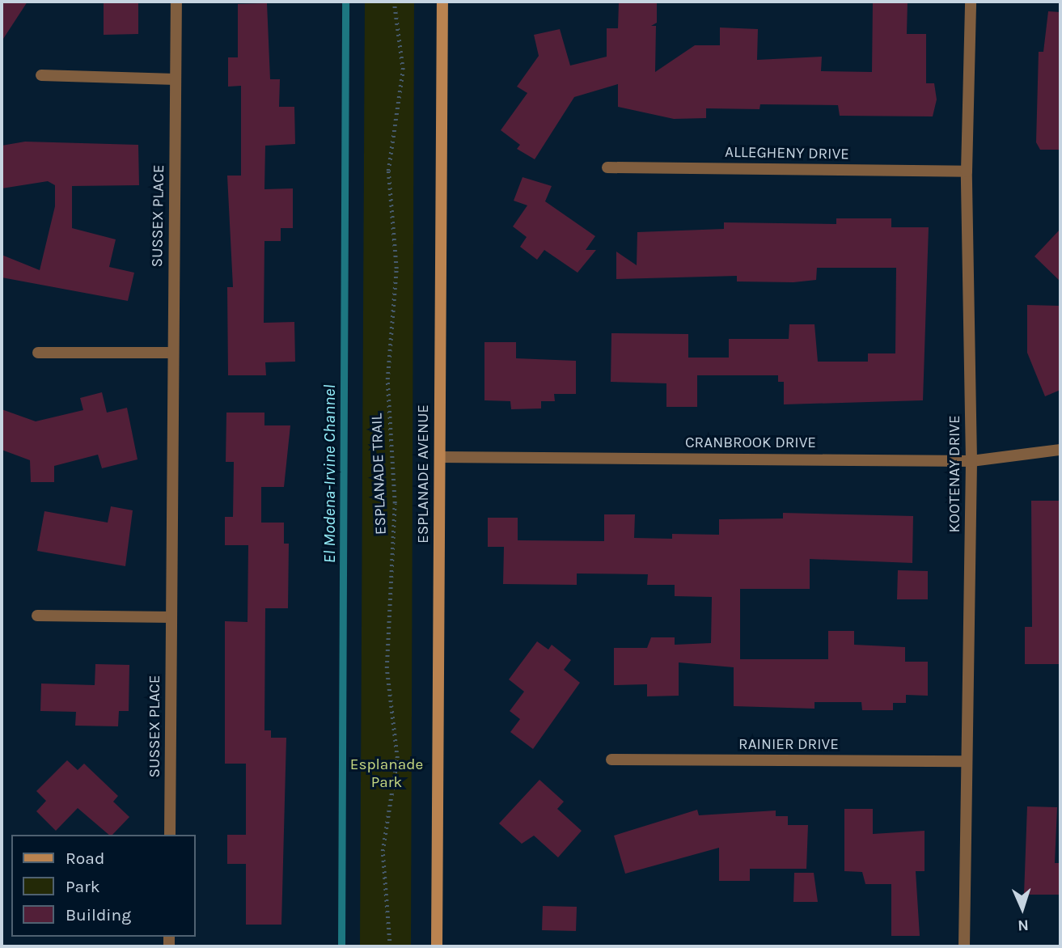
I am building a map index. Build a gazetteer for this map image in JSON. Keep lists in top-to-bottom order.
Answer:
{
  "streets": {
    "street": [
      "ALLEGHENY DRIVE",
      "SUSSEX PLACE",
      "CRANBROOK DRIVE",
      "ESPLANADE AVENUE",
      "KOOTENAY DRIVE",
      "RAINIER DRIVE"
    ],
    "path": ["ESPLANADE TRAIL"]
  },
  "crossings": [
    ["ALLEGHENY DRIVE", "KOOTENAY DRIVE"],
    ["CRANBROOK DRIVE", "ESPLANADE AVENUE"],
    ["CRANBROOK DRIVE", "KOOTENAY DRIVE"],
    ["KOOTENAY DRIVE", "RAINIER DRIVE"]
  ],
  "water": ["El Modena-Irvine Channel"],
  "parks": ["Esplanade Park"],
  "legend": ["Road", "Park", "Building"],
  "north": "bottom"
}
